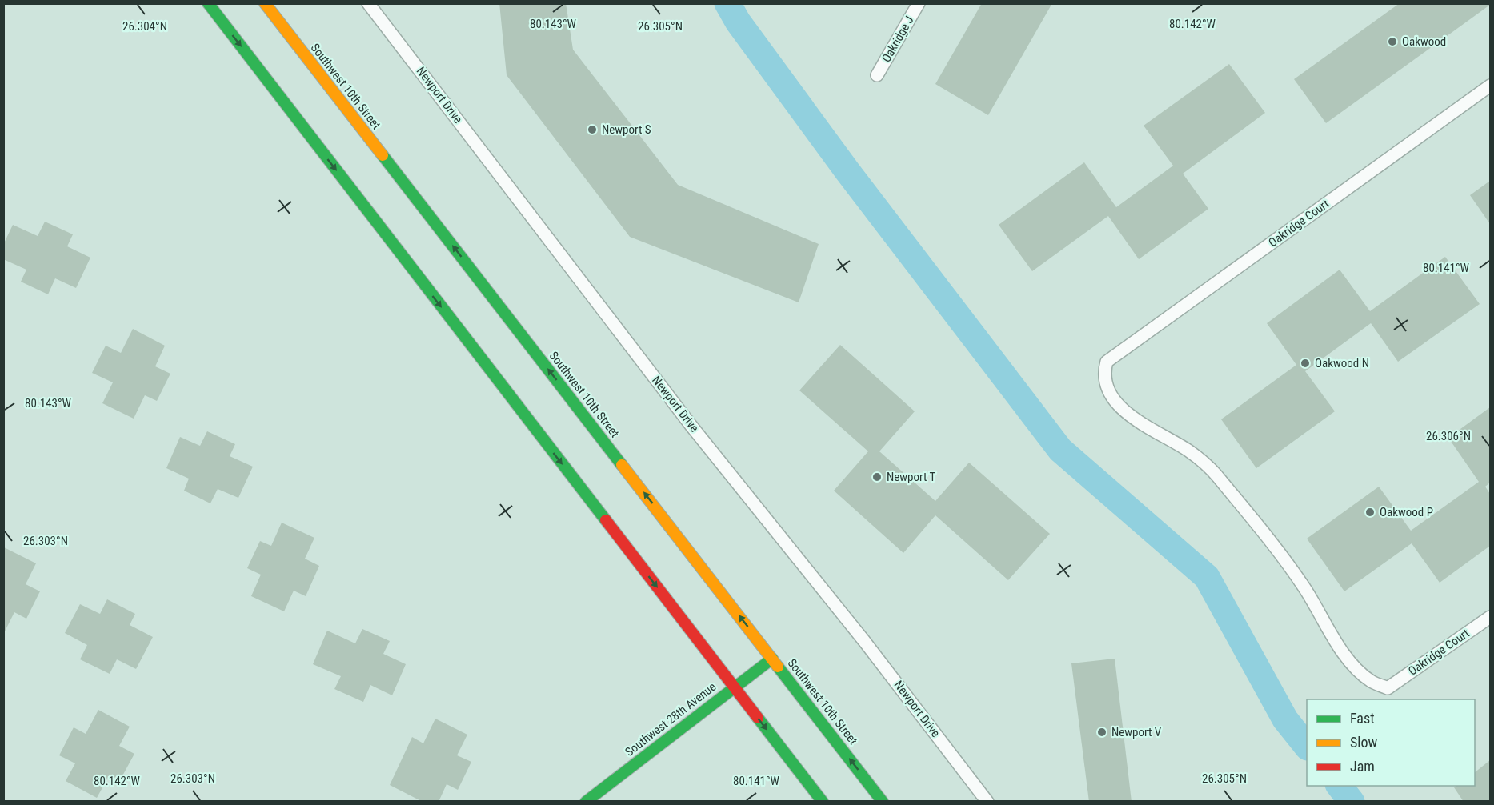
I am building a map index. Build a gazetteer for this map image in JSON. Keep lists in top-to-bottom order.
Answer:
{
  "streets": {
    "main road": ["Southwest 10th Street", "Southwest 28th Avenue"],
    "lane": ["Oakridge J", "Newport Drive", "Oakridge Court"]
  },
  "crossings": [
    ["Southwest 10th Street", "Southwest 28th Avenue"]
  ],
  "places": [
    "Oakwood",
    "Newport S",
    "Oakwood N",
    "Newport T",
    "Oakwood P",
    "Newport V"
  ],
  "legend": ["Fast", "Slow", "Jam"],
  "coordinates": [
    "80.143°W",
    "80.142°W",
    "26.304°N",
    "26.305°N",
    "80.141°W",
    "26.306°N",
    "26.303°N"
  ]
}
